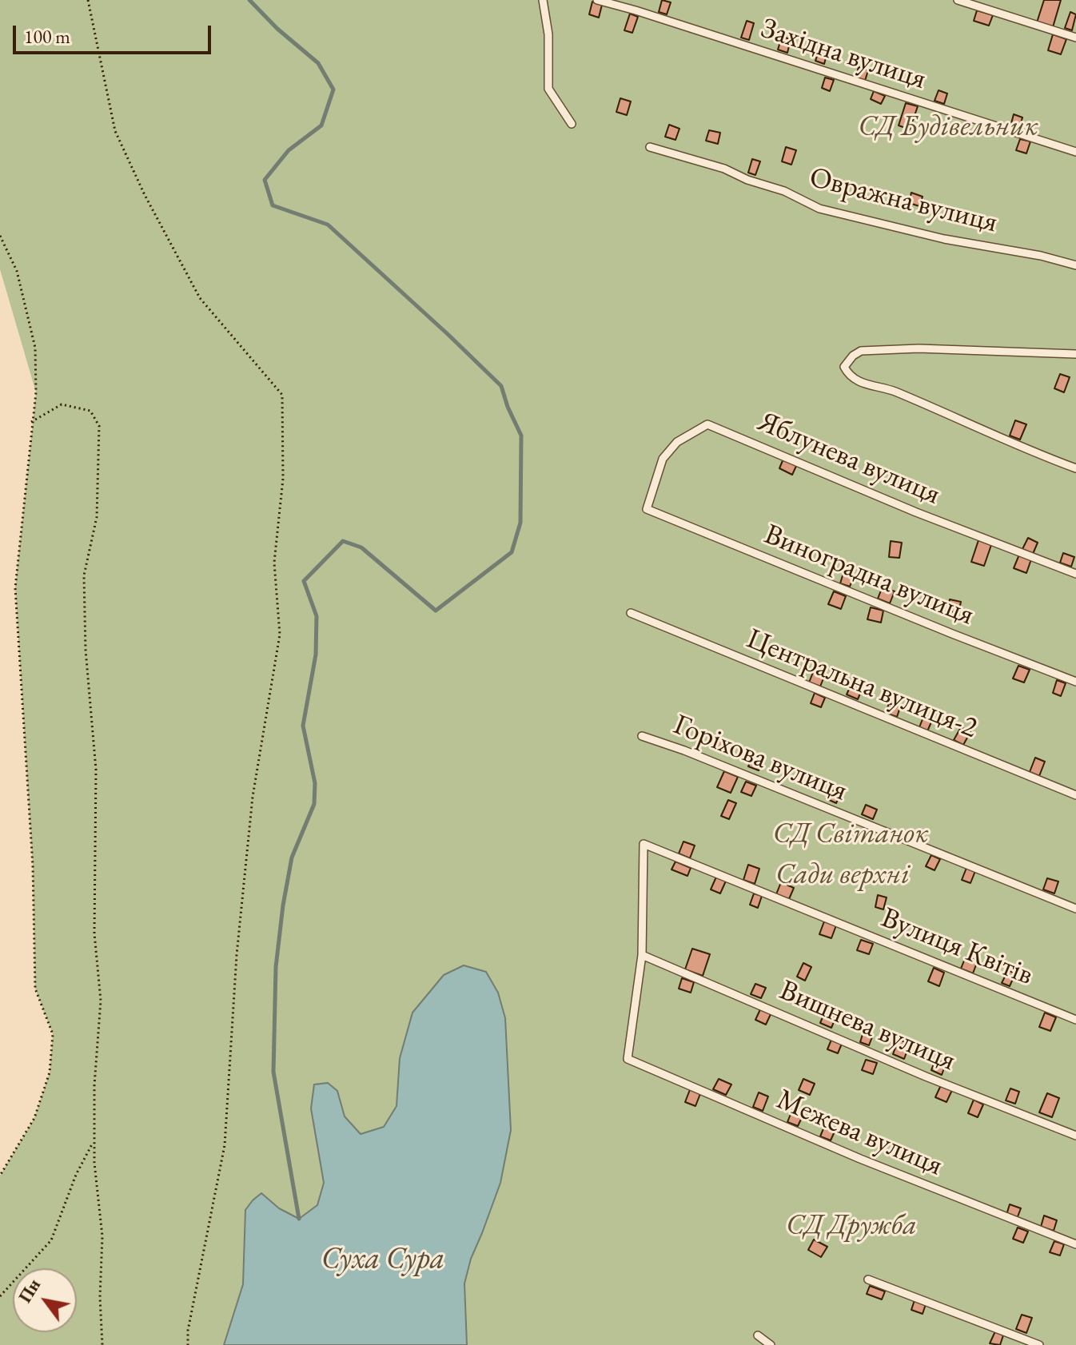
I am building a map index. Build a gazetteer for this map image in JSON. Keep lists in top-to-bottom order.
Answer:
{
  "streets": {
    "lane": [
      "Західна вулиця",
      "Овражна вулиця",
      "Яблунева вулиця",
      "Виноградна вулиця",
      "Центральна вулиця-2",
      "Горіхова вулиця",
      "Вулиця Квітів",
      "Вишнева вулиця",
      "Межева вулиця"
    ]
  },
  "crossings": [
    ["Яблунева вулиця", "Виноградна вулиця"],
    ["Вулиця Квітів", "Вишнева вулиця"],
    ["Вулиця Квітів", "Межева вулиця"],
    ["Вишнева вулиця", "Межева вулиця"]
  ],
  "water": ["Суха Сура"],
  "parks": [
    "СД Будівельник",
    "СД Світанок",
    "Сади верхні",
    "СД Дружба"
  ],
  "scale_bar": "100 m",
  "north": "top left"
}
